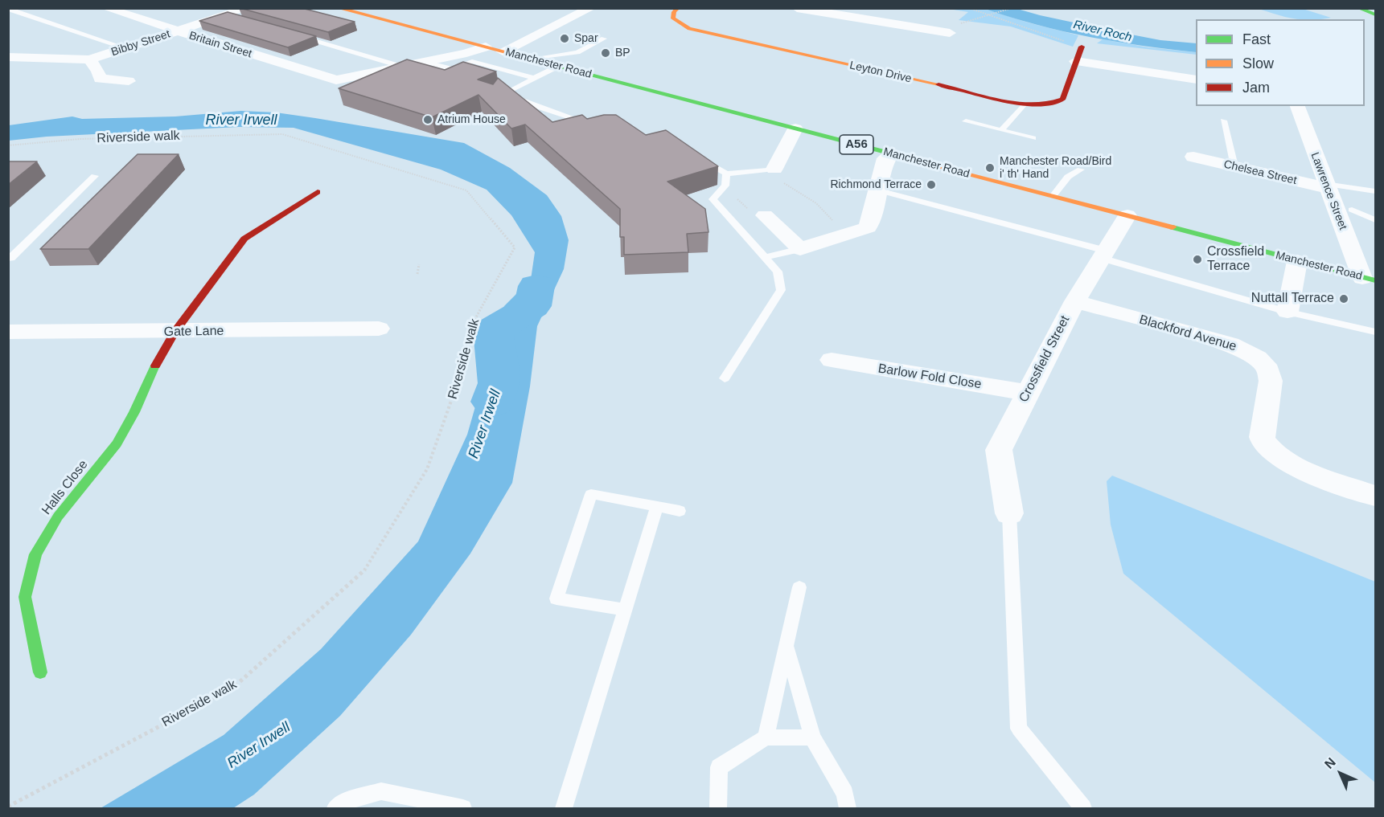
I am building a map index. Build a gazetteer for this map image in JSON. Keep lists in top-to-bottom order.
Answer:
{
  "streets": {
    "main road": [
      "Manchester Road",
      "Leyton Drive",
      "A56",
      "Halls Close"
    ],
    "street": [
      "Bibby Street",
      "Britain Street",
      "Chelsea Street",
      "Lawrence Street",
      "Gate Lane",
      "Blackford Avenue",
      "Crossfield Street",
      "Barlow Fold Close"
    ],
    "path": ["Riverside walk"]
  },
  "crossings": [
    ["Bibby Street", "Britain Street"],
    ["Manchester Road", "Lawrence Street"],
    ["Manchester Road", "Crossfield Street"],
    ["Chelsea Street", "Lawrence Street"],
    ["Gate Lane", "Halls Close"],
    ["Blackford Avenue", "Crossfield Street"],
    ["Crossfield Street", "Barlow Fold Close"]
  ],
  "water": ["River Roch", "River Irwell"],
  "places": [
    "Spar",
    "BP",
    "Atrium House",
    "Manchester Road/Bird i' th' Hand",
    "Richmond Terrace",
    "Crossfield Terrace",
    "Nuttall Terrace"
  ],
  "legend": ["Fast", "Slow", "Jam"],
  "north": "top left"
}
